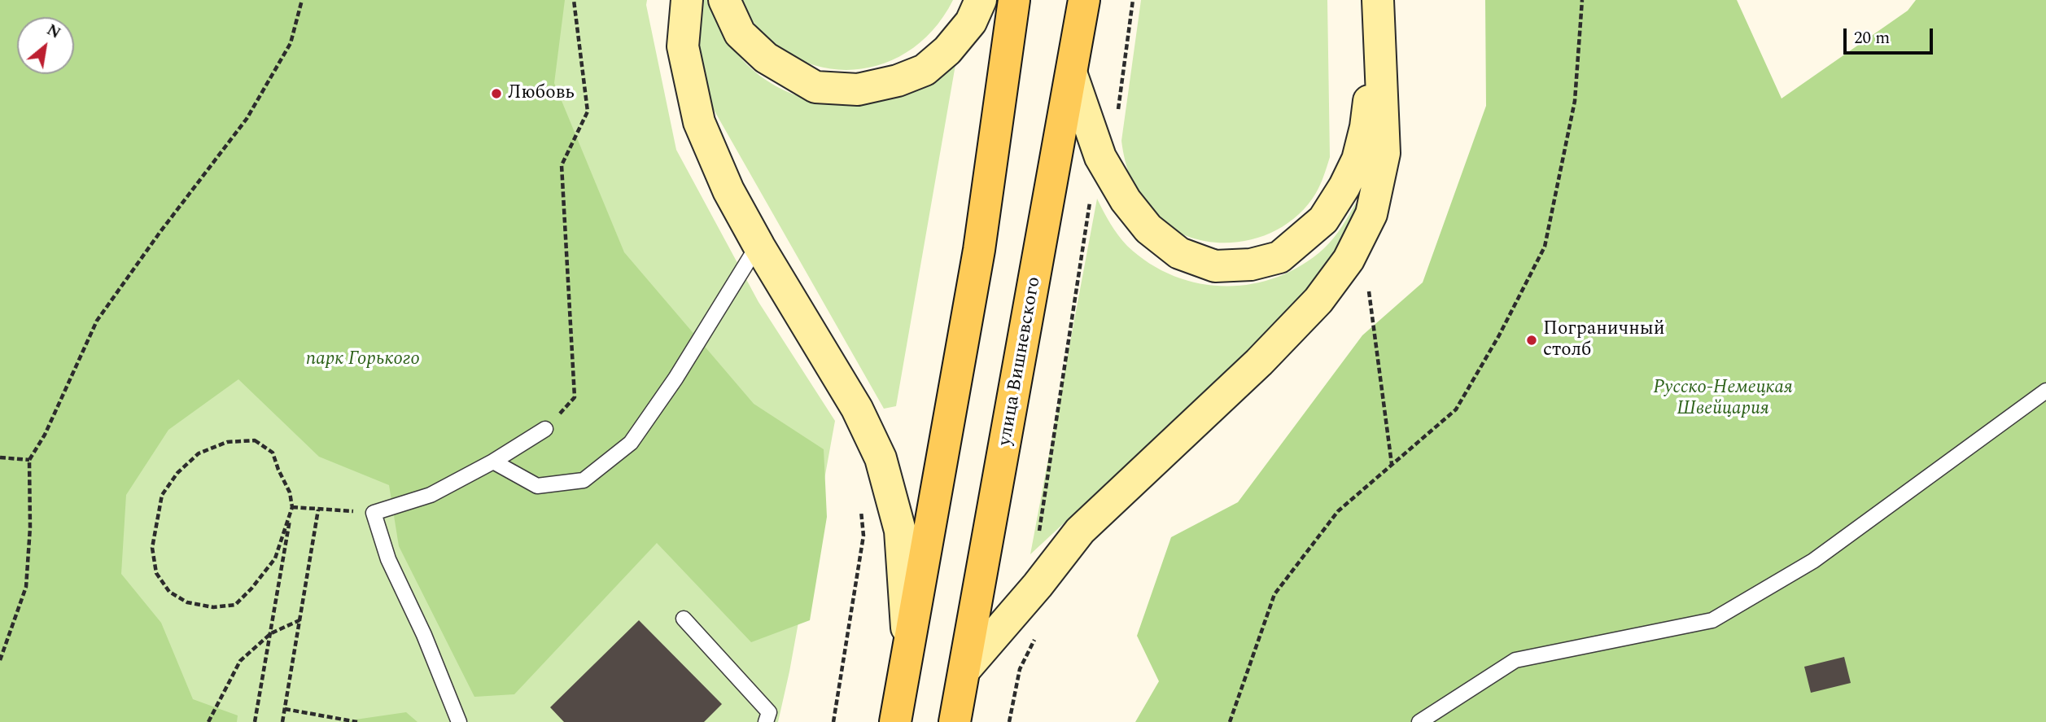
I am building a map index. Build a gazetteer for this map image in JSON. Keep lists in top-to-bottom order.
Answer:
{
  "streets": {
    "main road": ["улица Вишневского"]
  },
  "parks": ["парк Горького", "Русско-Немецкая Швейцария"],
  "places": ["Любовь", "Пограничный столб"],
  "scale_bar": "20 m",
  "north": "top right"
}
